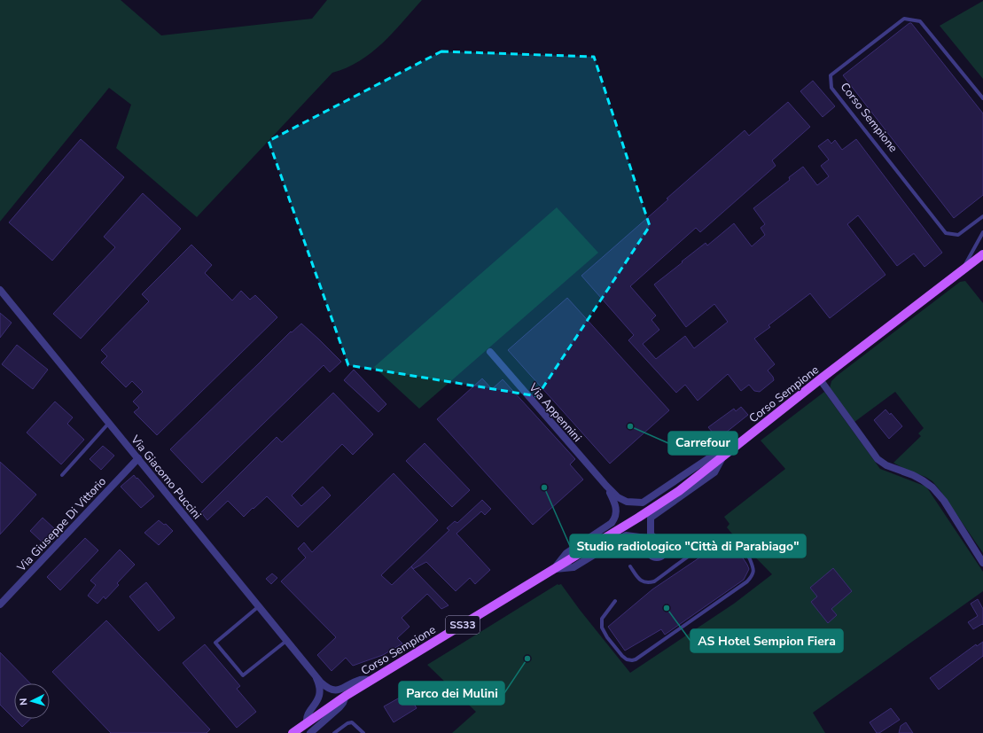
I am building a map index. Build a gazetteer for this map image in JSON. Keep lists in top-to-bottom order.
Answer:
{
  "streets": {
    "main road": ["Corso Sempione", "SS33"],
    "street": ["Via Appennini", "Via Giacomo Puccini", "Via Giuseppe Di Vittorio"]
  },
  "crossings": [
    ["Corso Sempione", "Via Appennini"],
    ["Corso Sempione", "Via Giacomo Puccini"],
    ["Via Giacomo Puccini", "Via Giuseppe Di Vittorio"]
  ],
  "places": [
    "Carrefour",
    "Studio radiologico \"Città di Parabiago\"",
    "AS Hotel Sempion Fiera",
    "Parco dei Mulini"
  ],
  "north": "left"
}
